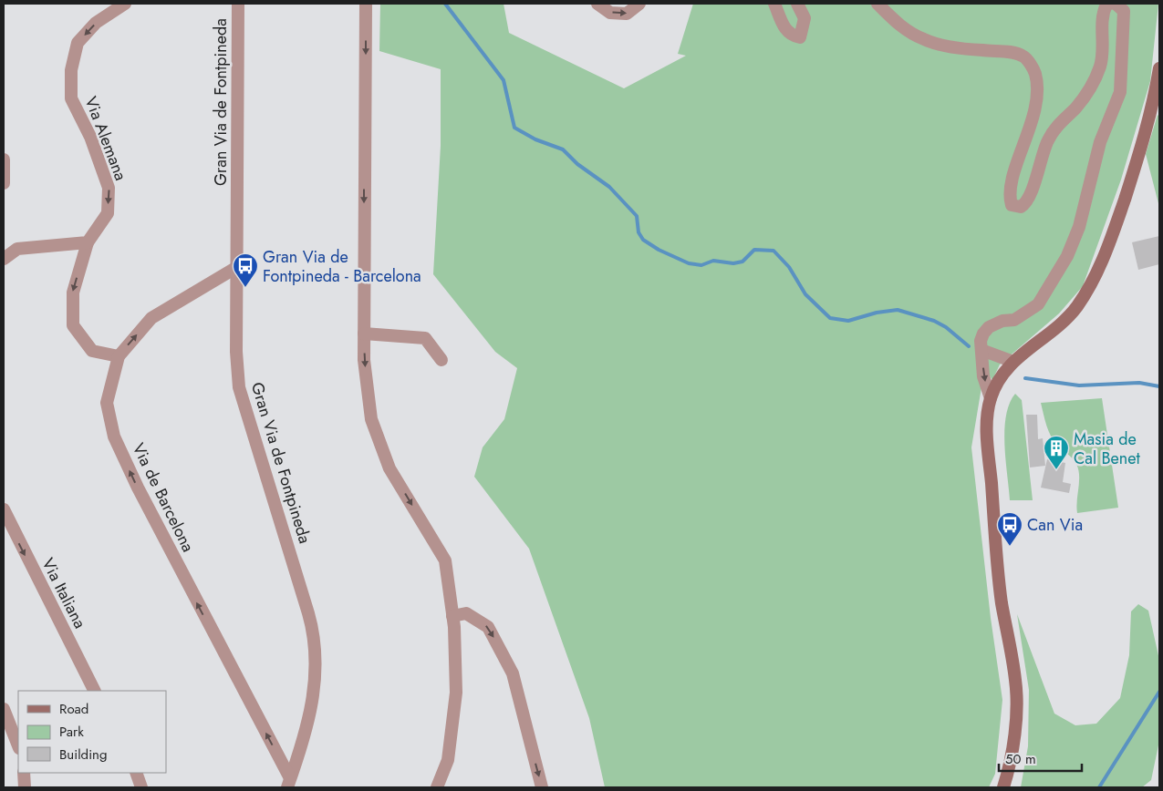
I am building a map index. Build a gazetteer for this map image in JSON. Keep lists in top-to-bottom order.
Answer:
{
  "streets": {
    "street": [
      "Gran Via de Fontpineda",
      "Via Alemana",
      "Via de Barcelona",
      "Via Italiana"
    ]
  },
  "crossings": [
    ["Gran Via de Fontpineda", "Via de Barcelona"],
    ["Via Alemana", "Via de Barcelona"]
  ],
  "one_way": ["Via Alemana", "Via de Barcelona", "Via Italiana"],
  "places": {
    "bus stop": ["Gran Via de Fontpineda - Barcelona", "Can Via"],
    "building": ["Masia de Cal Benet"]
  },
  "legend": ["Road", "Park", "Building"],
  "scale_bar": "50 m"
}
